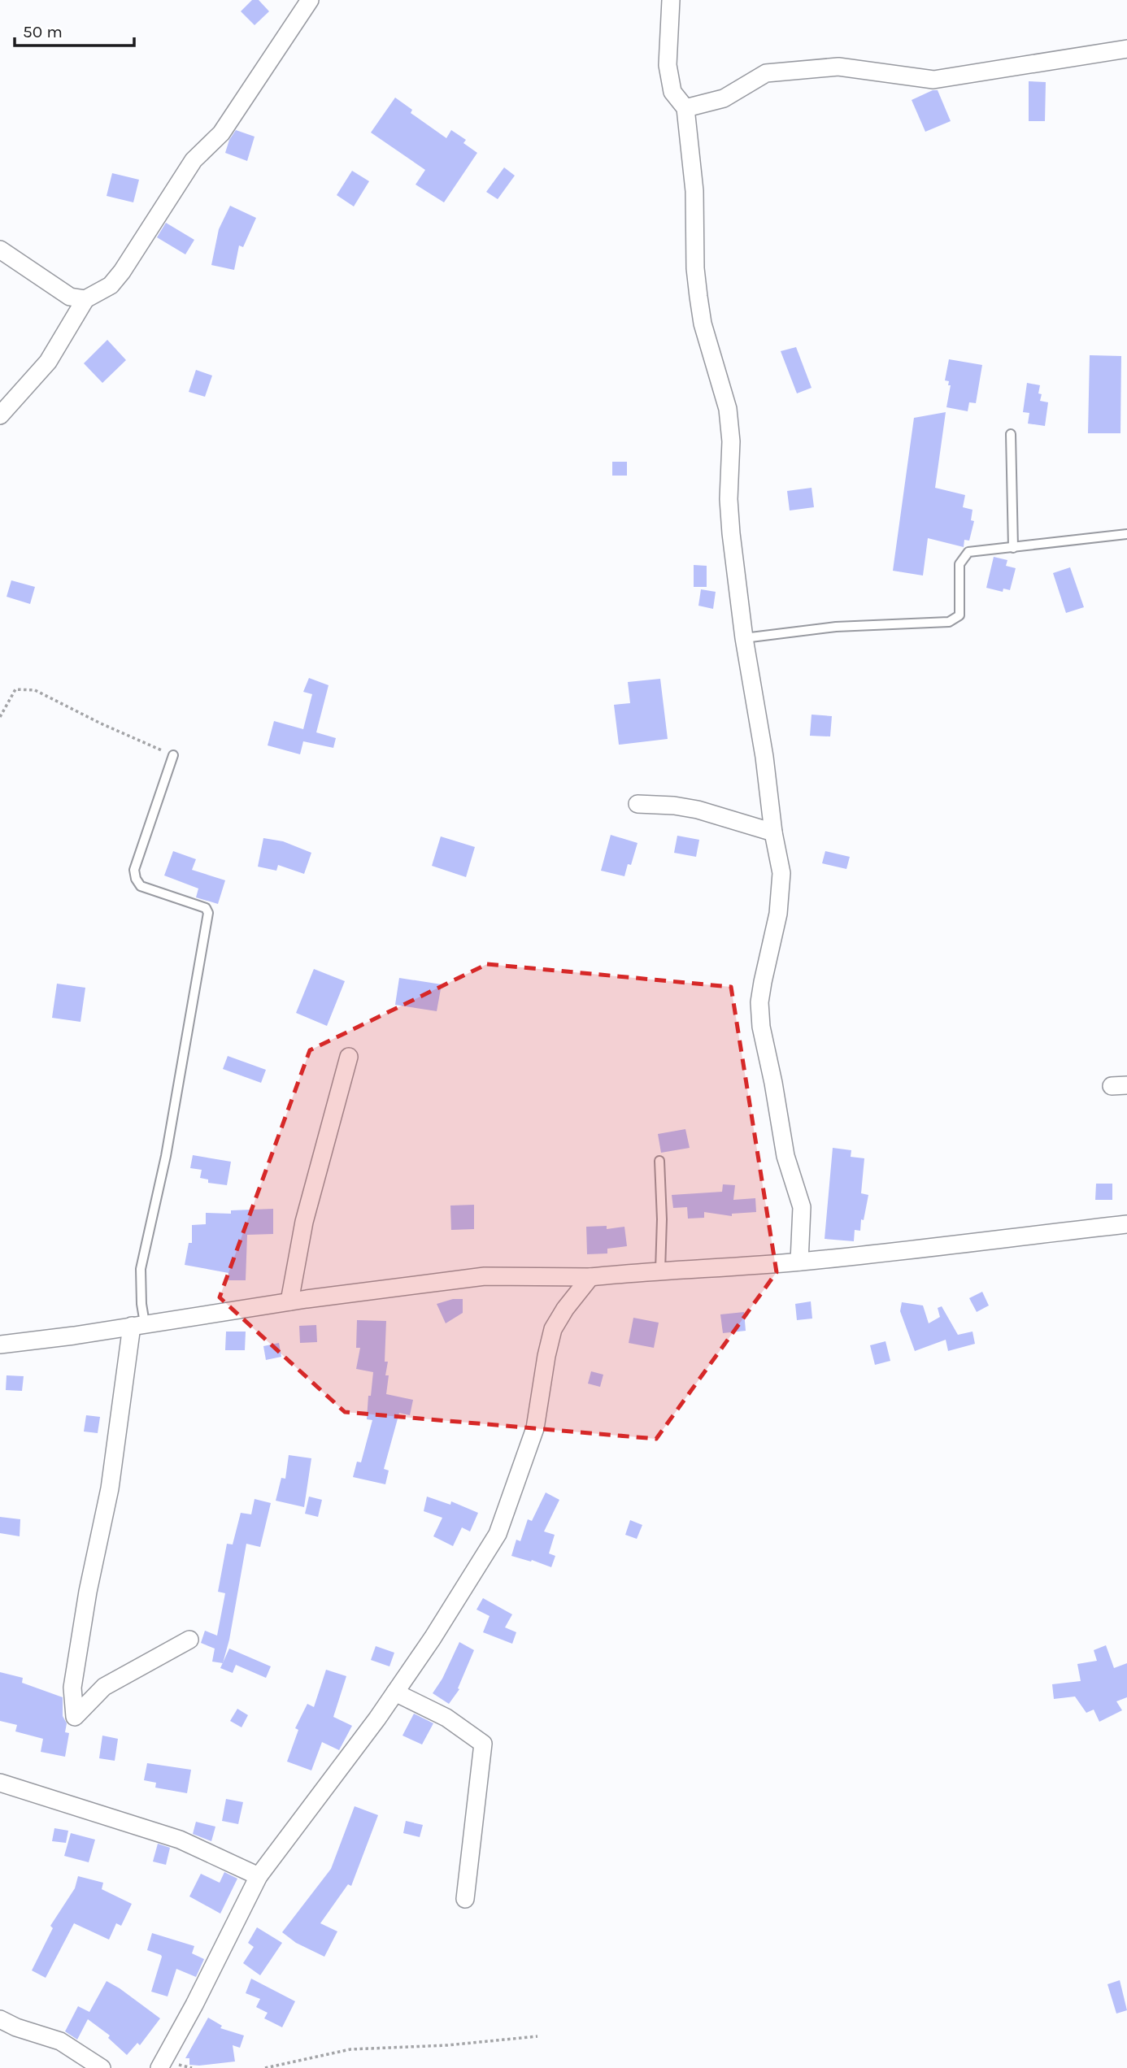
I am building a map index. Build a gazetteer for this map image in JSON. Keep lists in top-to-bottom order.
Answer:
{
  "scale_bar": "50 m"
}
